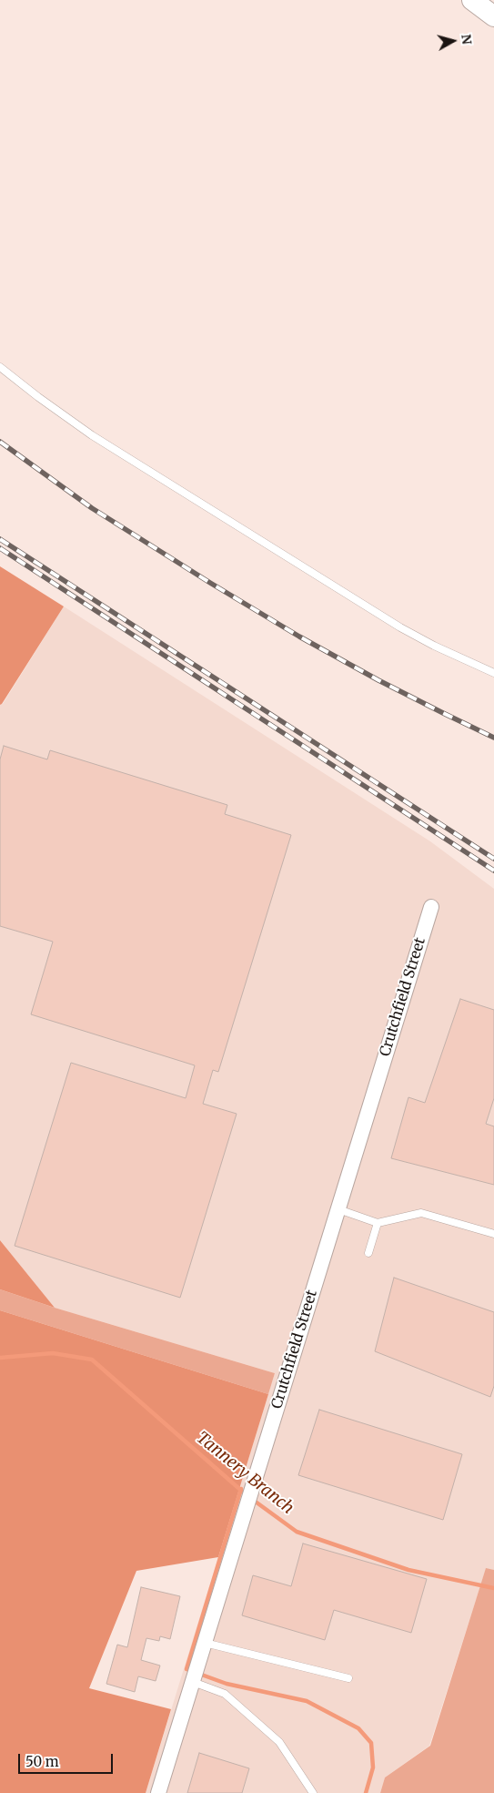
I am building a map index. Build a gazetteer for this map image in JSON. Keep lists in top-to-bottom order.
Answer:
{
  "streets": {
    "street": ["Crutchfield Street"]
  },
  "water": ["Tannery Branch"],
  "scale_bar": "50 m",
  "north": "right"
}
